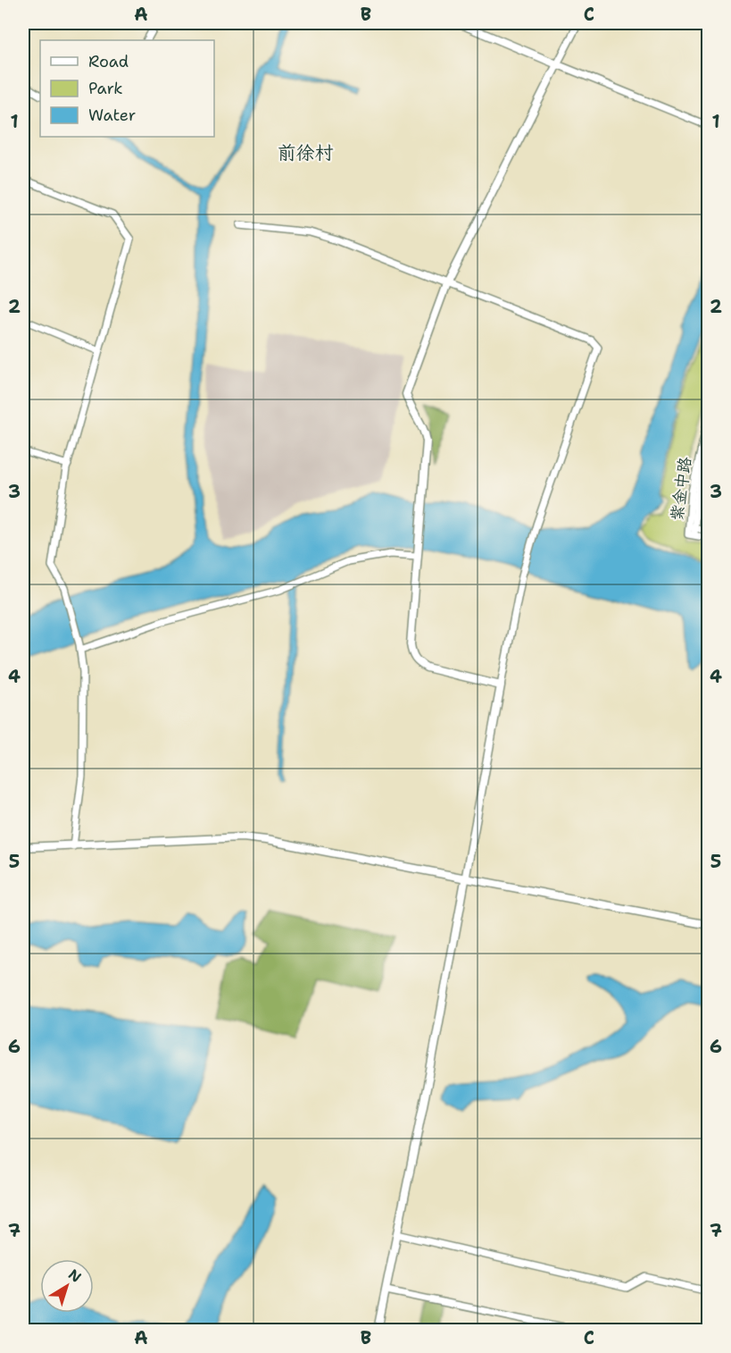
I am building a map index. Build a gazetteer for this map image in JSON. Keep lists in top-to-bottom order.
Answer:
{
  "streets": {
    "street": ["紫金中路"]
  },
  "districts": ["前徐村"],
  "legend": ["Road", "Park", "Water"],
  "north": "top right",
  "grid": {
    "columns": ["A", "B", "C"],
    "rows": [
      "1",
      "2",
      "3",
      "4",
      "5",
      "6",
      "7"
    ]
  }
}
